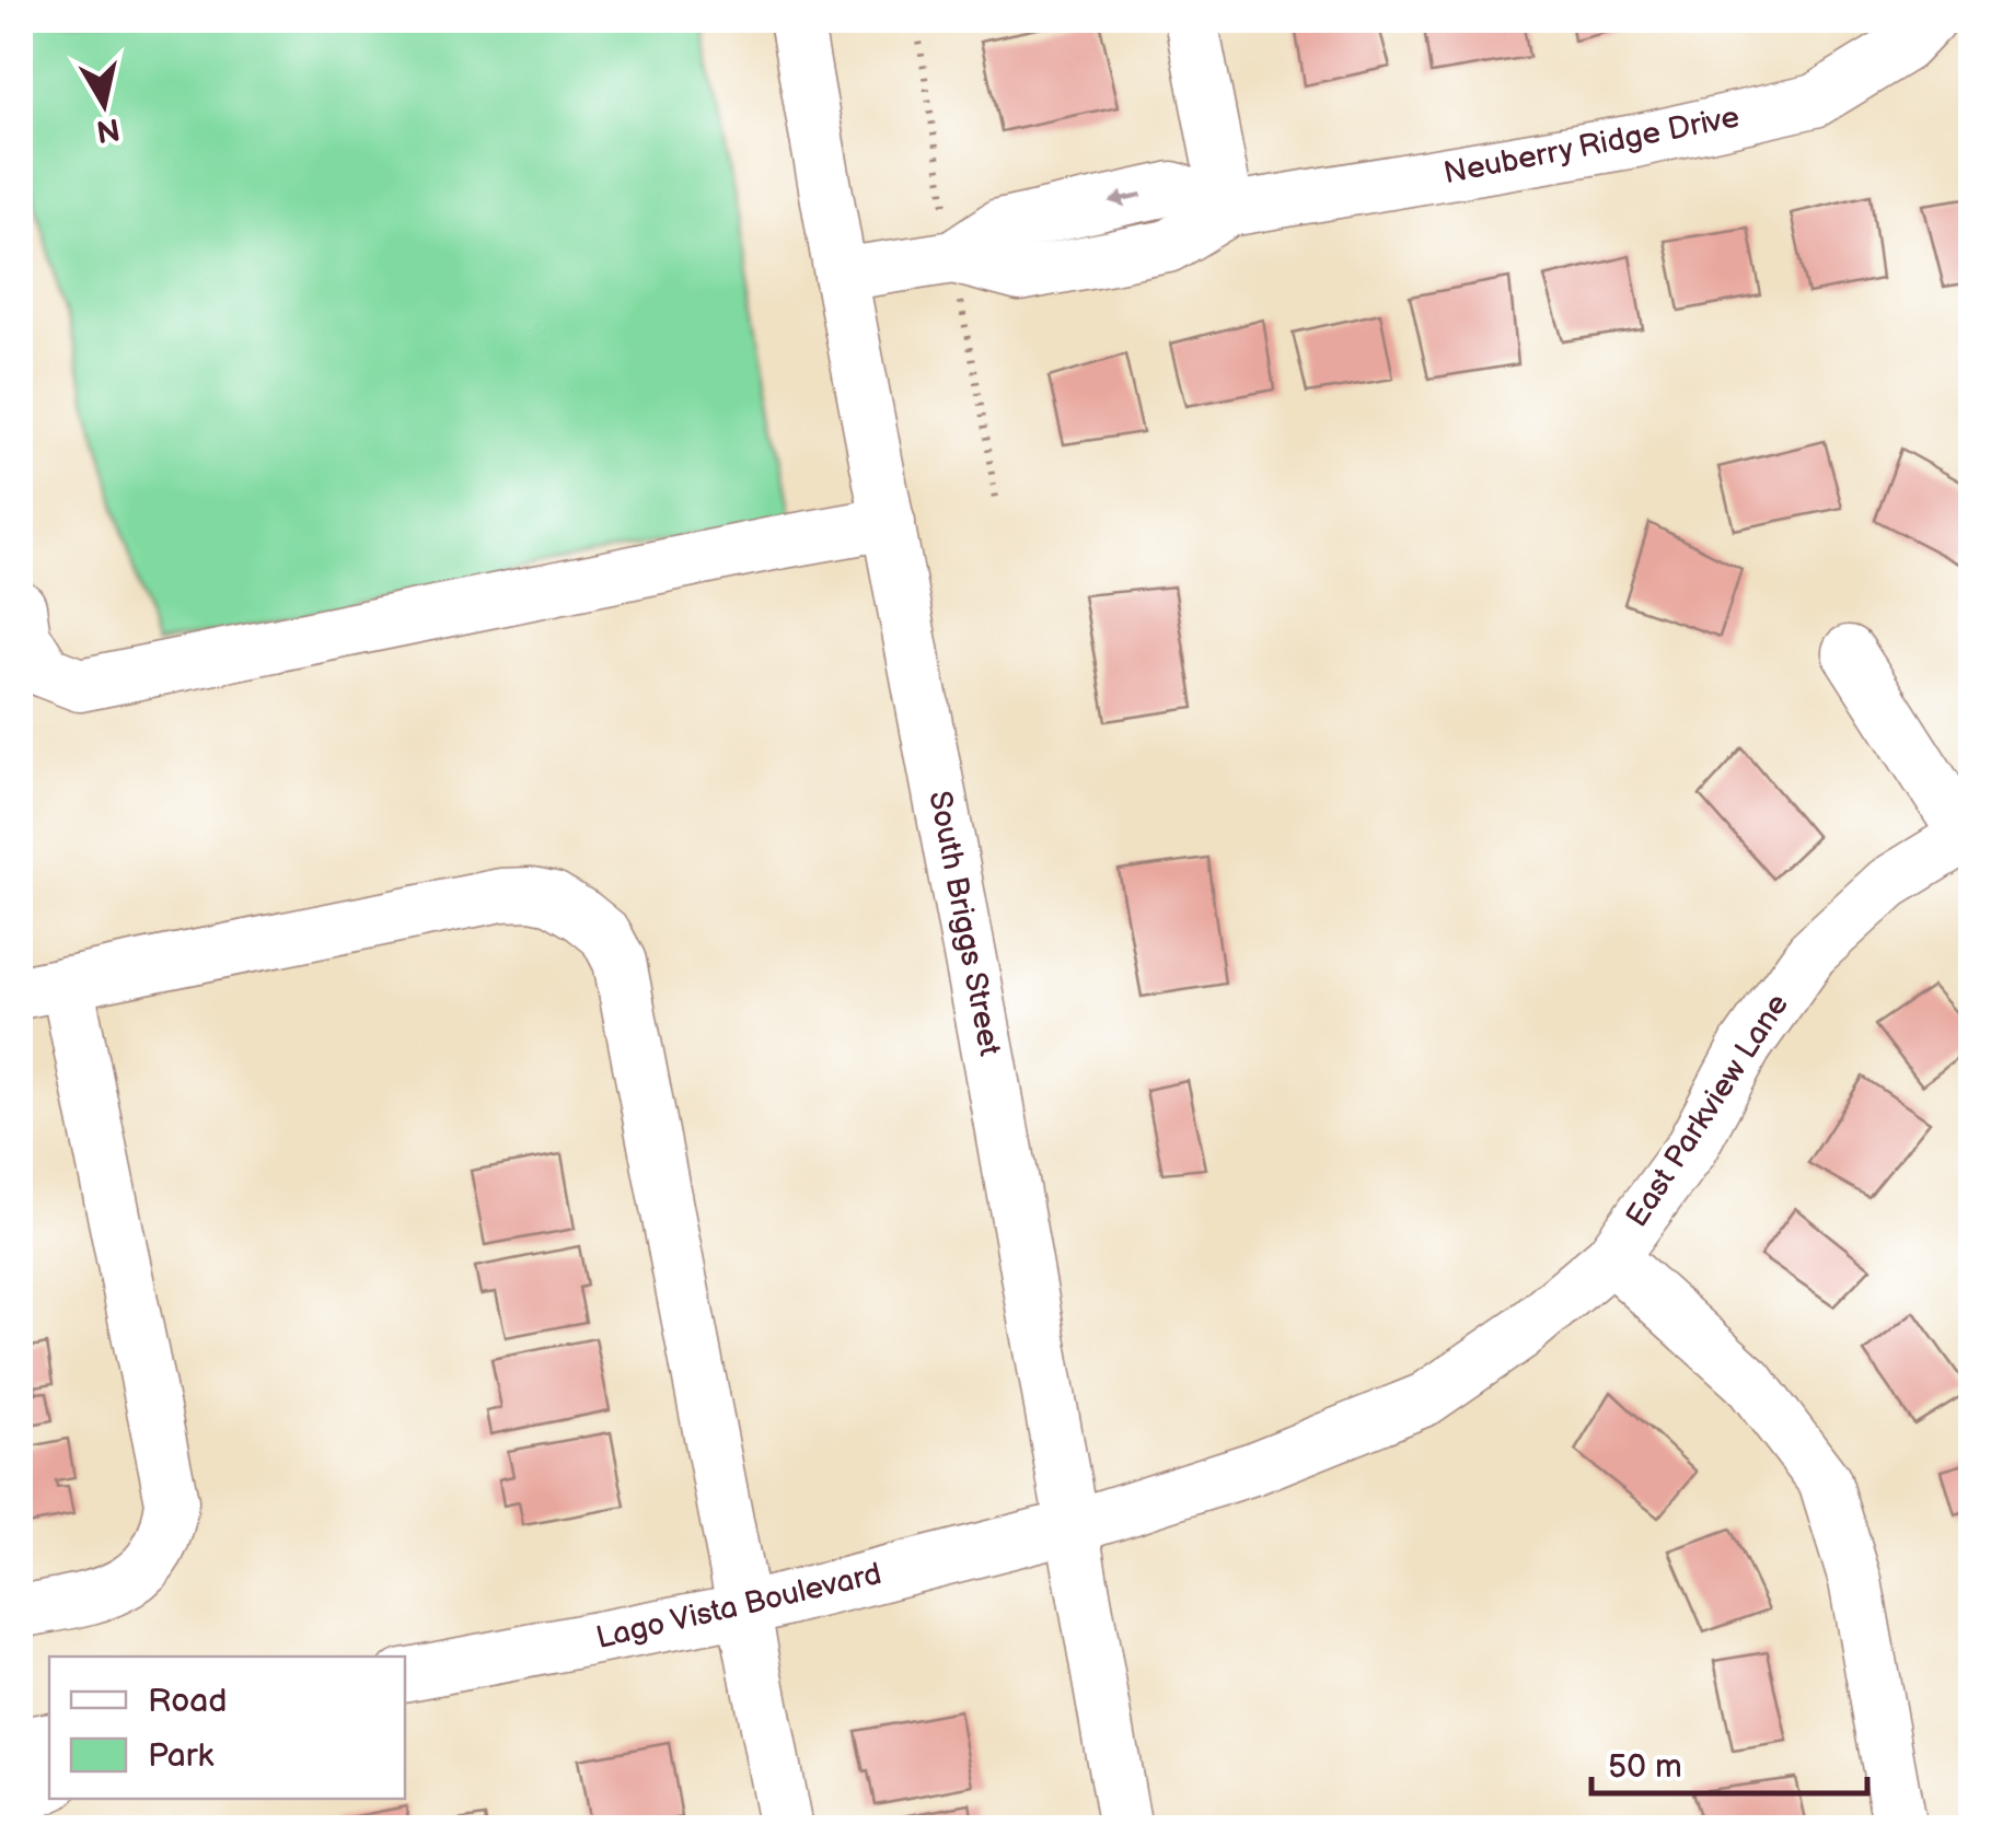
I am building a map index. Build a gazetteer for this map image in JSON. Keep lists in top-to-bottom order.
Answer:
{
  "streets": {
    "street": [
      "Neuberry Ridge Drive",
      "South Briggs Street",
      "East Parkview Lane",
      "Lago Vista Boulevard"
    ]
  },
  "crossings": [
    ["South Briggs Street", "East Parkview Lane"],
    ["South Briggs Street", "Lago Vista Boulevard"],
    ["East Parkview Lane", "Lago Vista Boulevard"]
  ],
  "legend": ["Road", "Park"],
  "scale_bar": "50 m",
  "north": "bottom"
}
